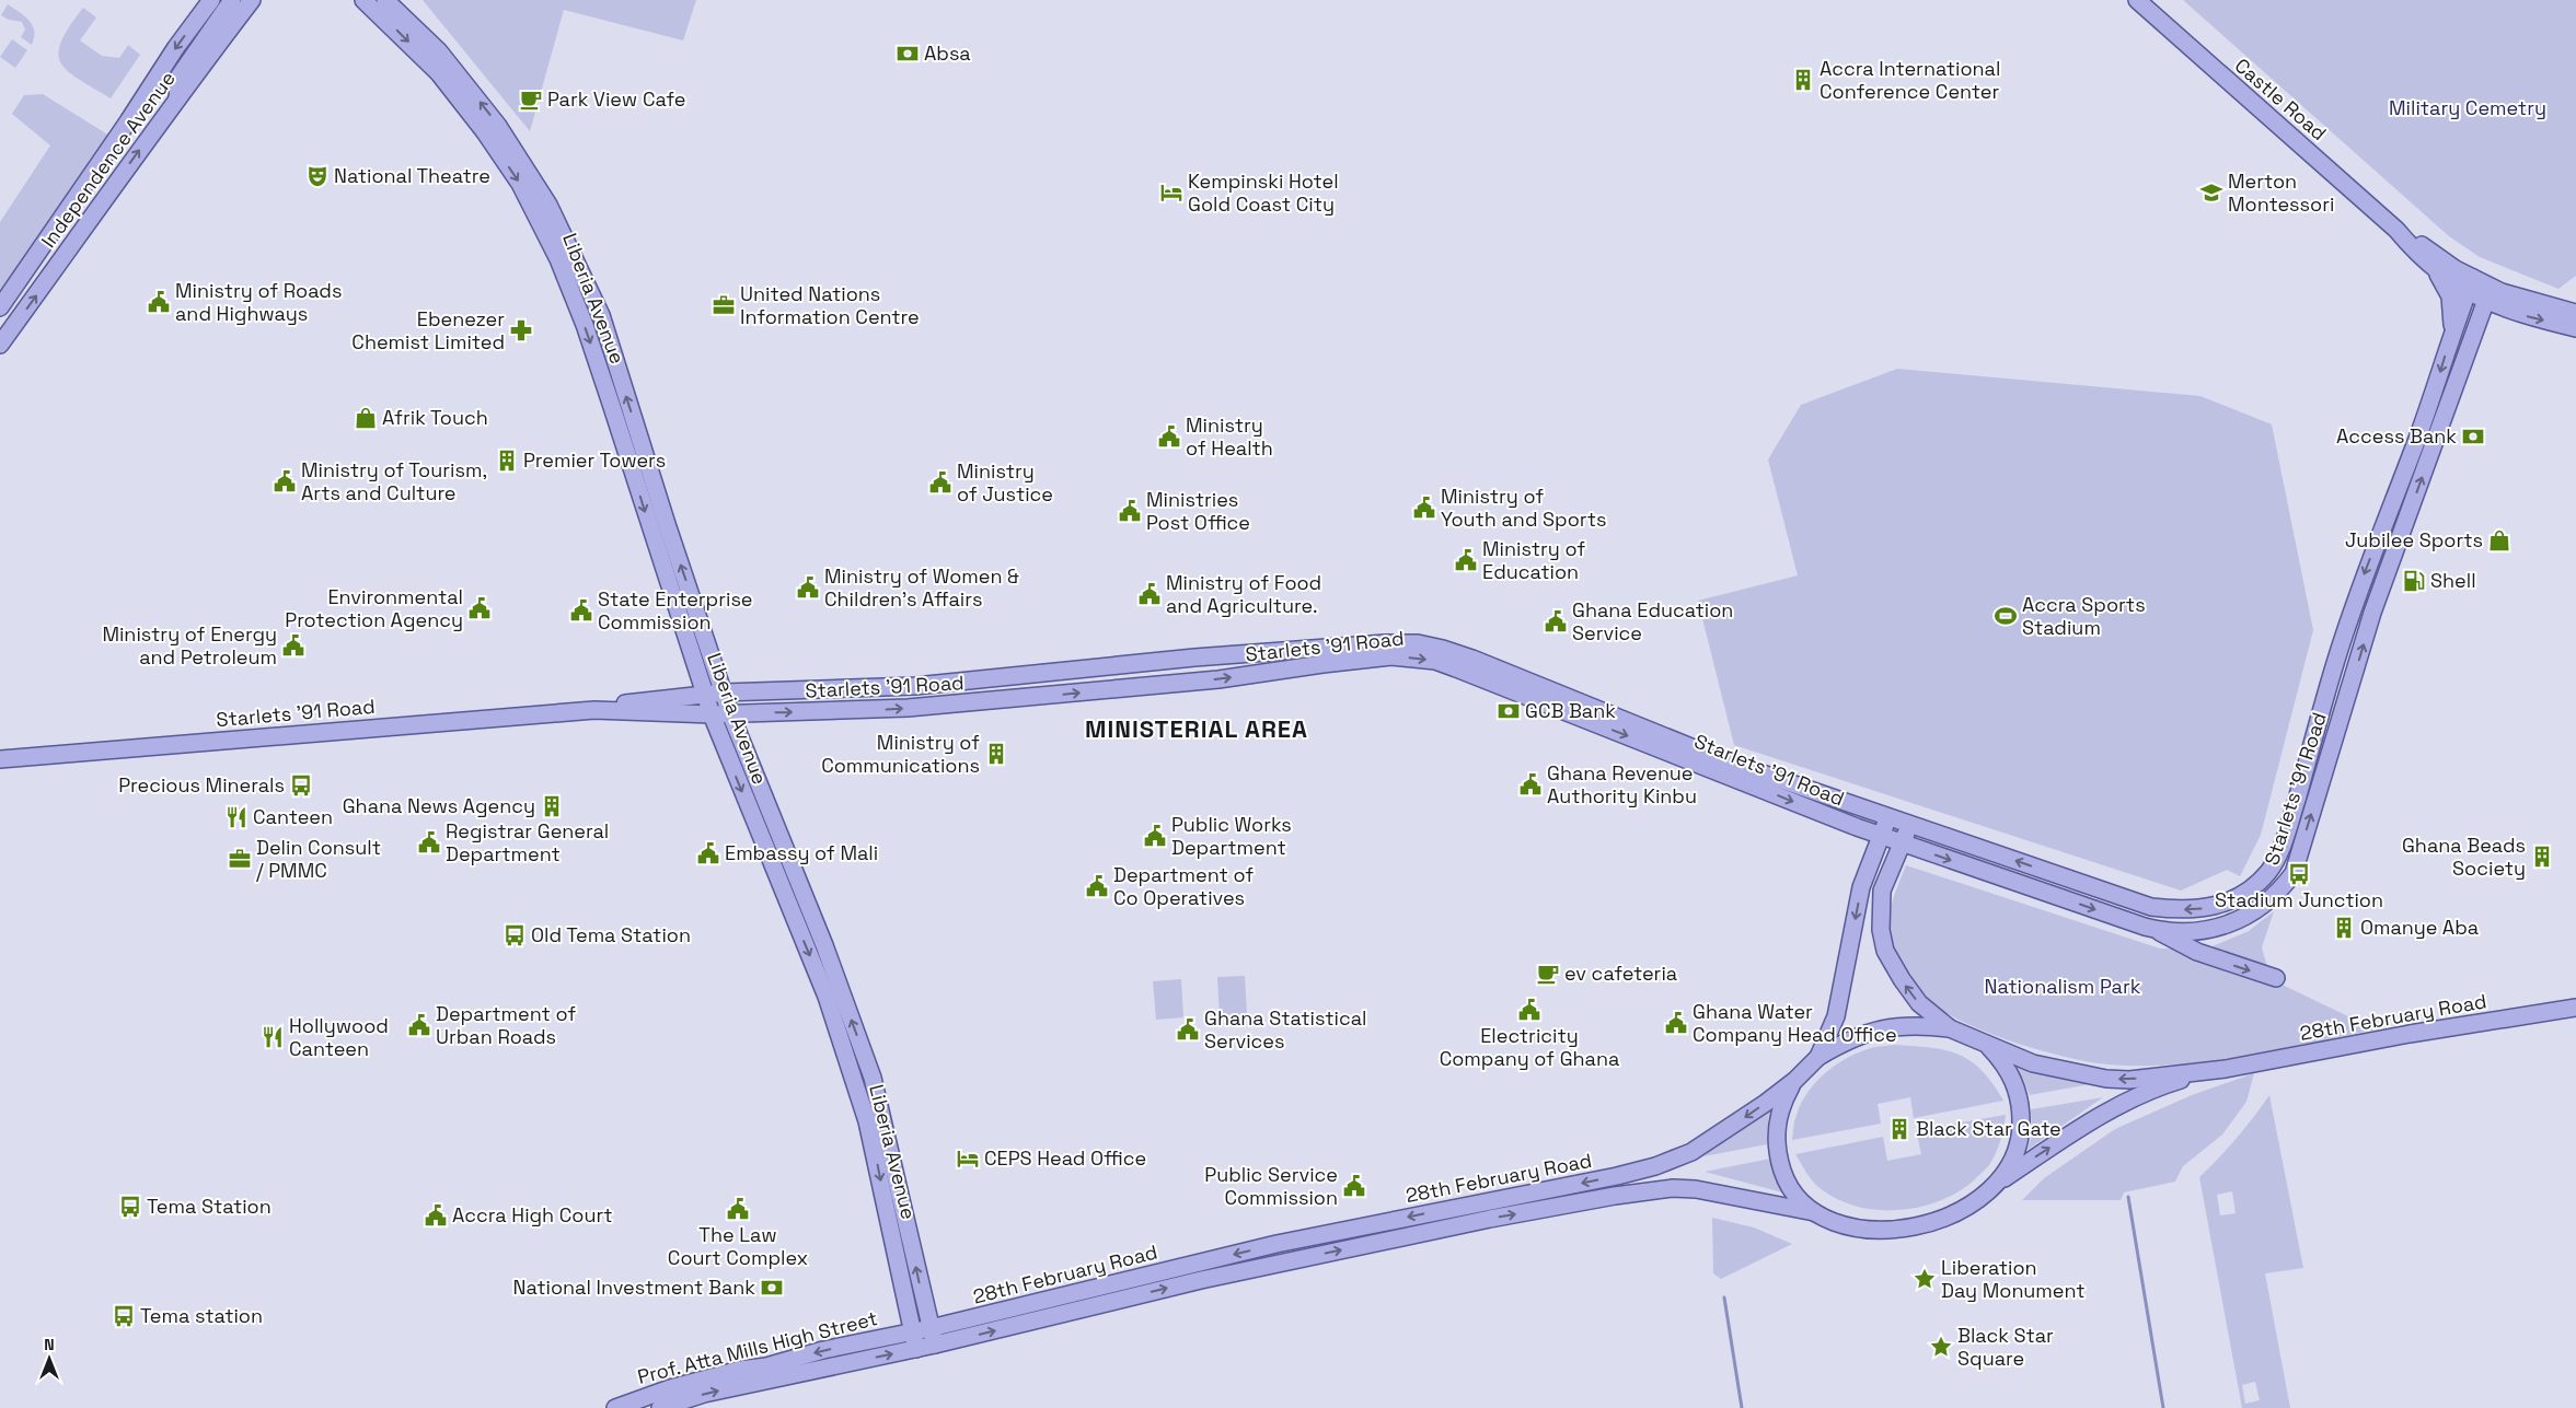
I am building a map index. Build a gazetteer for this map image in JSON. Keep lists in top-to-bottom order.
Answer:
{
  "streets": {
    "main road": [
      "Castle Road",
      "Independence Avenue",
      "Liberia Avenue",
      "Starlets '91 Road",
      "28th February Road",
      "Prof. Atta Mills High Street"
    ]
  },
  "crossings": [
    ["Castle Road", "Starlets '91 Road"],
    ["Liberia Avenue", "Starlets '91 Road"],
    ["Liberia Avenue", "28th February Road"],
    ["Liberia Avenue", "Prof. Atta Mills High Street"],
    ["Starlets '91 Road", "28th February Road"],
    ["28th February Road", "Prof. Atta Mills High Street"]
  ],
  "districts": ["MINISTERIAL AREA"],
  "parks": ["Military Cemetry", "Nationalism Park"],
  "places": {
    "bank": [
      "Absa",
      "Access Bank",
      "GCB Bank",
      "National Investment Bank"
    ],
    "building": [
      "Accra International Conference Center",
      "Premier Towers",
      "Ministry of Communications",
      "Ghana News Agency",
      "Ghana Beads Society",
      "Omanye Aba",
      "Black Star Gate"
    ],
    "cafe": ["Park View Cafe", "ev cafeteria"],
    "theatre": ["National Theatre"],
    "hotel": ["Kempinski Hotel Gold Coast City", "CEPS Head Office"],
    "school or university": ["Merton Montessori"],
    "public building": [
      "Ministry of Roads and Highways",
      "Ministry of Health",
      "Ministry of Tourism, Arts and Culture",
      "Ministry of Justice",
      "Ministry of Youth and Sports",
      "Ministries Post Office",
      "Ministry of Education",
      "Ministry of Women & Children's Affairs",
      "Ministry of Food and Agriculture.",
      "Environmental Protection Agency",
      "State Enterprise Commission",
      "Ghana Education Service",
      "Ministry of Energy and Petroleum",
      "Ghana Revenue Authority Kinbu",
      "Public Works Department",
      "Registrar General Department",
      "Embassy of Mali",
      "Department of Co Operatives",
      "Electricity Company of Ghana",
      "Ghana Water Company Head Office",
      "Department of Urban Roads",
      "Ghana Statistical Services",
      "Public Service Commission",
      "The Law Court Complex",
      "Accra High Court"
    ],
    "office": ["United Nations Information Centre", "Delin Consult / PMMC"],
    "pharmacy": ["Ebenezer Chemist Limited"],
    "shop": ["Afrik Touch", "Jubilee Sports"],
    "fuel station": ["Shell"],
    "sports": ["Accra Sports Stadium"],
    "bus stop": [
      "Precious Minerals",
      "Stadium Junction",
      "Old Tema Station",
      "Tema Station",
      "Tema station"
    ],
    "restaurant": ["Canteen", "Hollywood Canteen"],
    "place": ["Liberation Day Monument", "Black Star Square"]
  },
  "north": "top"
}
